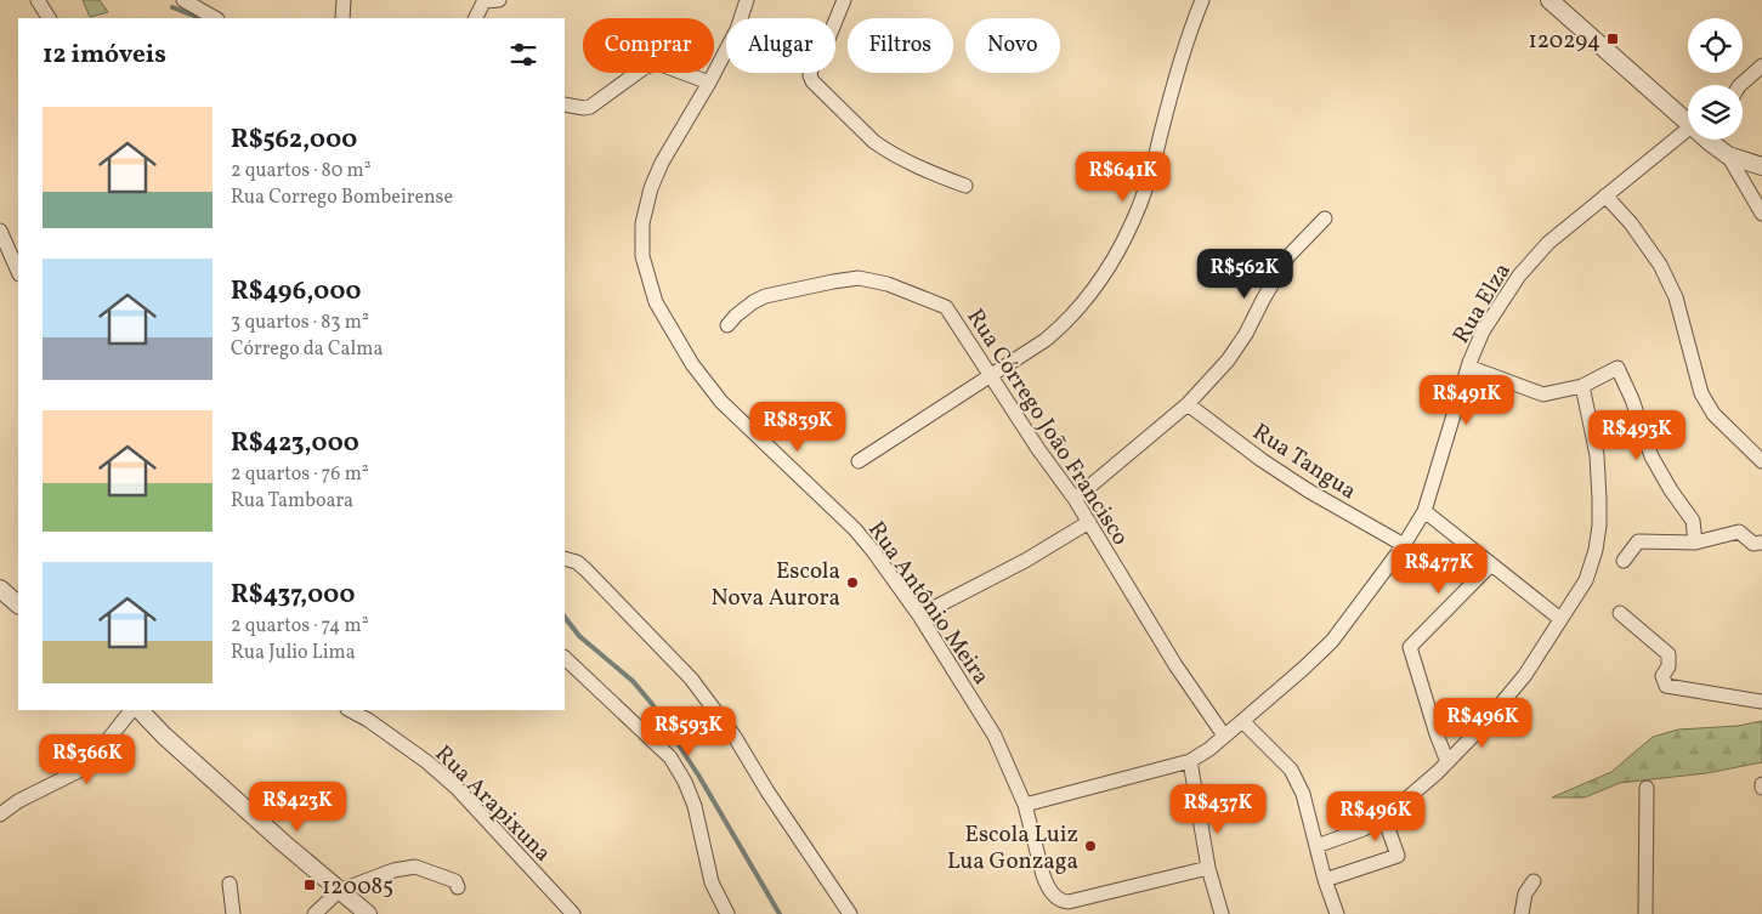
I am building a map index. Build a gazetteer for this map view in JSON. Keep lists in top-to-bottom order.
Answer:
{
  "streets": {
    "street": [
      "Rua Elza",
      "Rua Córrego João Francisco",
      "Rua Tangua",
      "Rua Antônio Meira",
      "Rua Arapixuna"
    ]
  },
  "crossings": [
    ["Rua Elza", "Rua Córrego João Francisco"],
    ["Rua Elza", "Rua Tangua"],
    ["Rua Elza", "Rua Antônio Meira"]
  ],
  "places": {
    "transit": ["120294", "120085"],
    "other": ["Escola Nova Aurora", "Escola Luiz Lua Gonzaga"]
  },
  "page": {
    "chip": [
      "Comprar",
      "Alugar",
      "Filtros",
      "Novo"
    ],
    "heading": "12 imóveis",
    "list": [
      {
        "name": "R$562,000",
        "note": "2 quartos · 80 m² · Rua Corrego Bombeirense"
      },
      {
        "name": "R$496,000",
        "note": "3 quartos · 83 m² · Córrego da Calma"
      },
      {
        "name": "R$423,000",
        "note": "2 quartos · 76 m² · Rua Tamboara"
      },
      {
        "name": "R$437,000",
        "note": "2 quartos · 74 m² · Rua Julio Lima"
      }
    ],
    "price": [
      "R$641K",
      "R$562K",
      "R$491K",
      "R$839K",
      "R$493K",
      "R$477K",
      "R$496K",
      "R$593K",
      "R$366K",
      "R$423K",
      "R$437K",
      "R$496K"
    ]
  }
}
